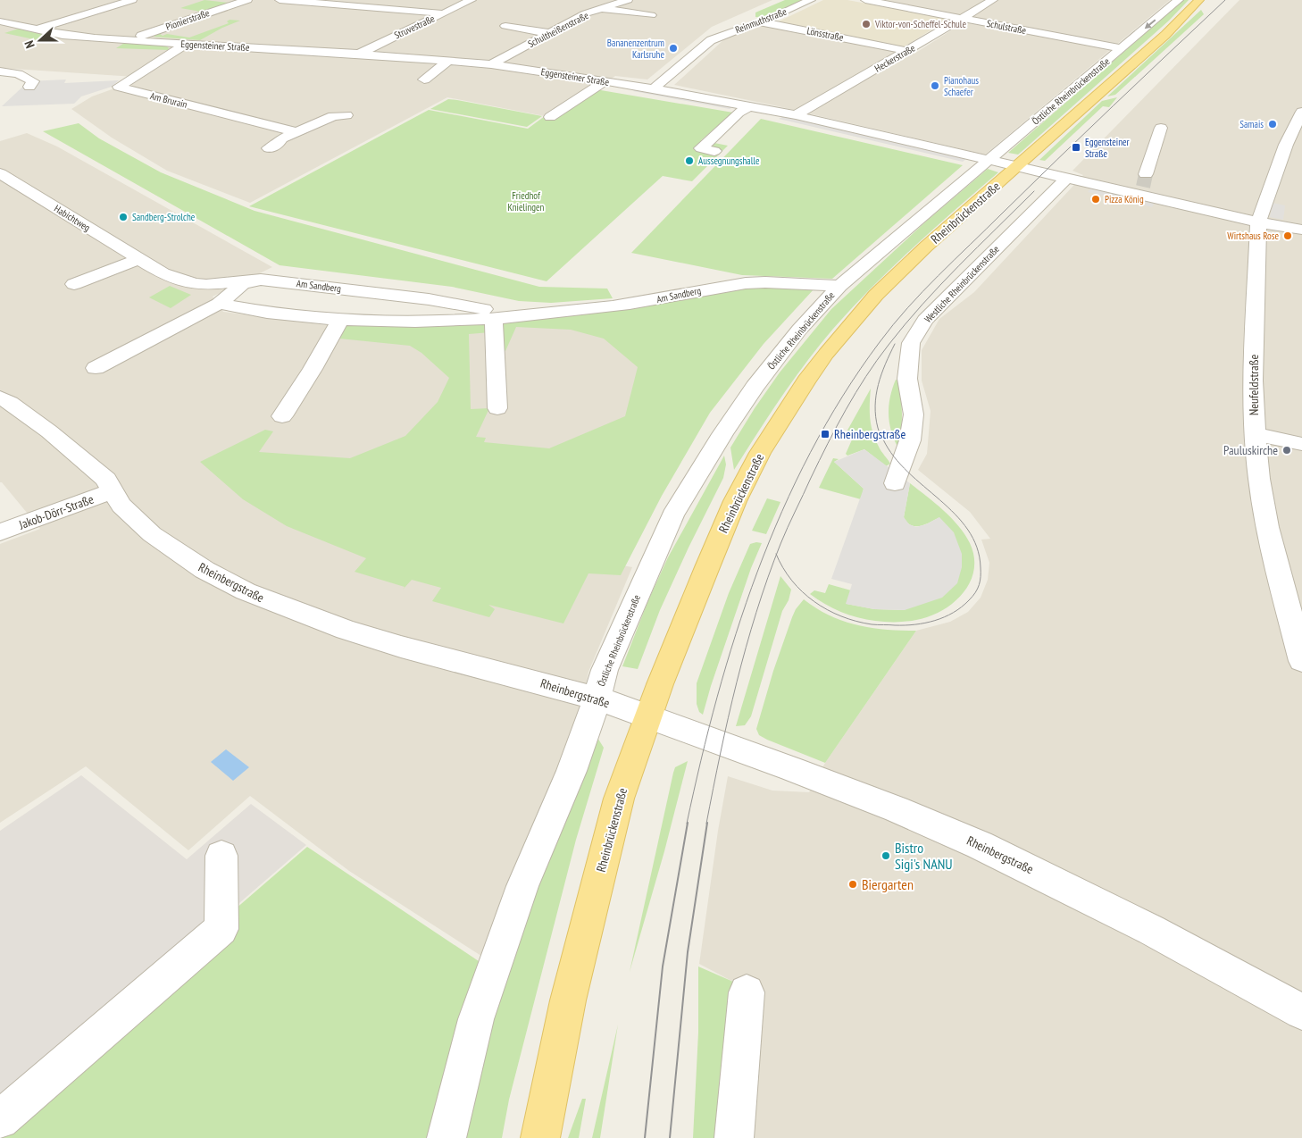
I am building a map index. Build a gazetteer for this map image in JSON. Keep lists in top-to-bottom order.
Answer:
{
  "streets": {
    "main road": ["Rheinbrückenstraße"],
    "street": [
      "Pionierstraße",
      "Reinmuthstraße",
      "Struvestraße",
      "Schulstraße",
      "Schultheißenstraße",
      "Lönsstraße",
      "Eggensteiner Straße",
      "Heckerstraße",
      "Östliche Rheinbrückenstraße",
      "Am Brurain",
      "Habichtweg",
      "Westliche Rheinbrückenstraße",
      "Am Sandberg",
      "Neufeldstraße",
      "Jakob-Dörr-Straße",
      "Rheinbergstraße"
    ]
  },
  "crossings": [
    ["Pionierstraße", "Eggensteiner Straße"],
    ["Reinmuthstraße", "Lönsstraße"],
    ["Reinmuthstraße", "Eggensteiner Straße"],
    ["Struvestraße", "Eggensteiner Straße"],
    ["Schulstraße", "Heckerstraße"],
    ["Schulstraße", "Östliche Rheinbrückenstraße"],
    ["Schultheißenstraße", "Eggensteiner Straße"],
    ["Lönsstraße", "Heckerstraße"],
    ["Eggensteiner Straße", "Heckerstraße"],
    ["Eggensteiner Straße", "Östliche Rheinbrückenstraße"],
    ["Eggensteiner Straße", "Am Brurain"],
    ["Eggensteiner Straße", "Rheinbrückenstraße"],
    ["Eggensteiner Straße", "Westliche Rheinbrückenstraße"],
    ["Eggensteiner Straße", "Neufeldstraße"],
    ["Östliche Rheinbrückenstraße", "Am Sandberg"],
    ["Östliche Rheinbrückenstraße", "Rheinbergstraße"],
    ["Rheinbrückenstraße", "Rheinbergstraße"],
    ["Habichtweg", "Am Sandberg"],
    ["Jakob-Dörr-Straße", "Rheinbergstraße"]
  ],
  "parks": ["Friedhof Knielingen"],
  "places": {
    "other": [
      "Viktor-von-Scheffel-Schule",
      "Bananenzentrum Karlsruhe",
      "Pianohaus Schaefer",
      "Samais",
      "Aussegnungshalle",
      "Pizza König",
      "Sandberg-Strolche",
      "Wirtshaus Rose",
      "Pauluskirche",
      "Bistro Sigi's NANU",
      "Biergarten"
    ],
    "transit": ["Eggensteiner Straße", "Rheinbergstraße"]
  },
  "north": "left"
}
